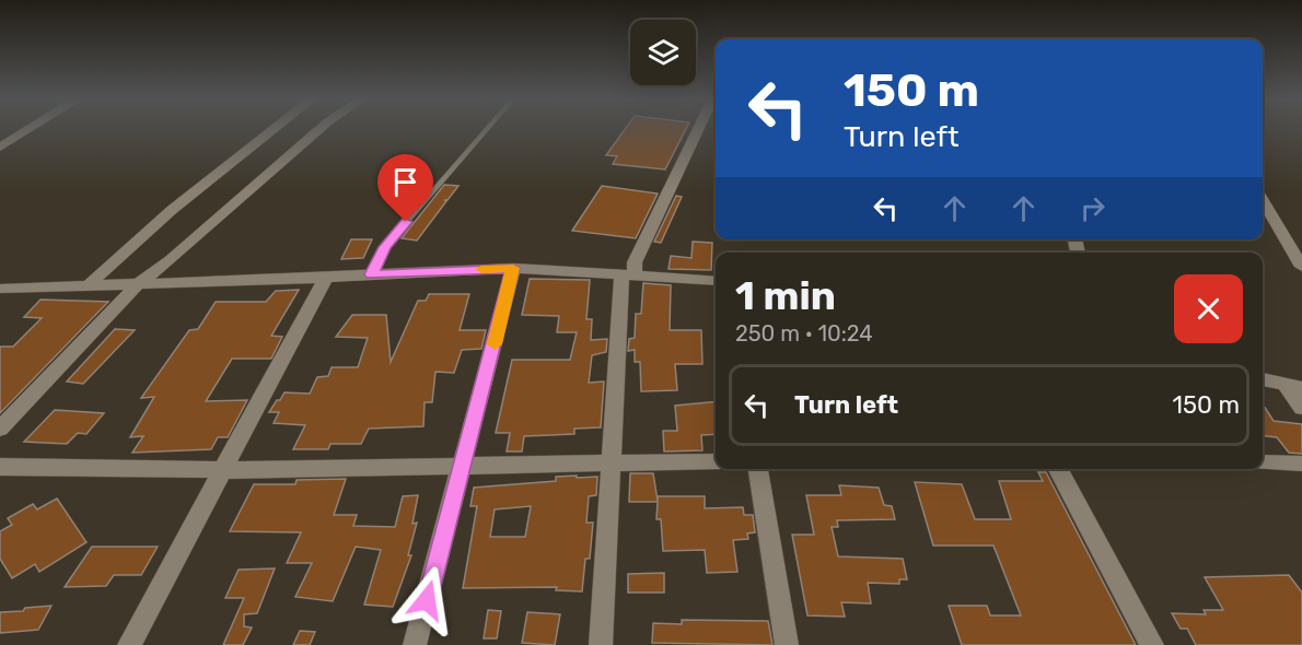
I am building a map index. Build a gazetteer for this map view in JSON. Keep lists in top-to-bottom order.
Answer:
{
  "page": {
    "turn": ["150 m", "Turn left"],
    "heading": ["1 min", "250 m · 10:24"],
    "list": [
      {
        "name": "Turn left",
        "value": "150 m"
      }
    ]
  }
}
